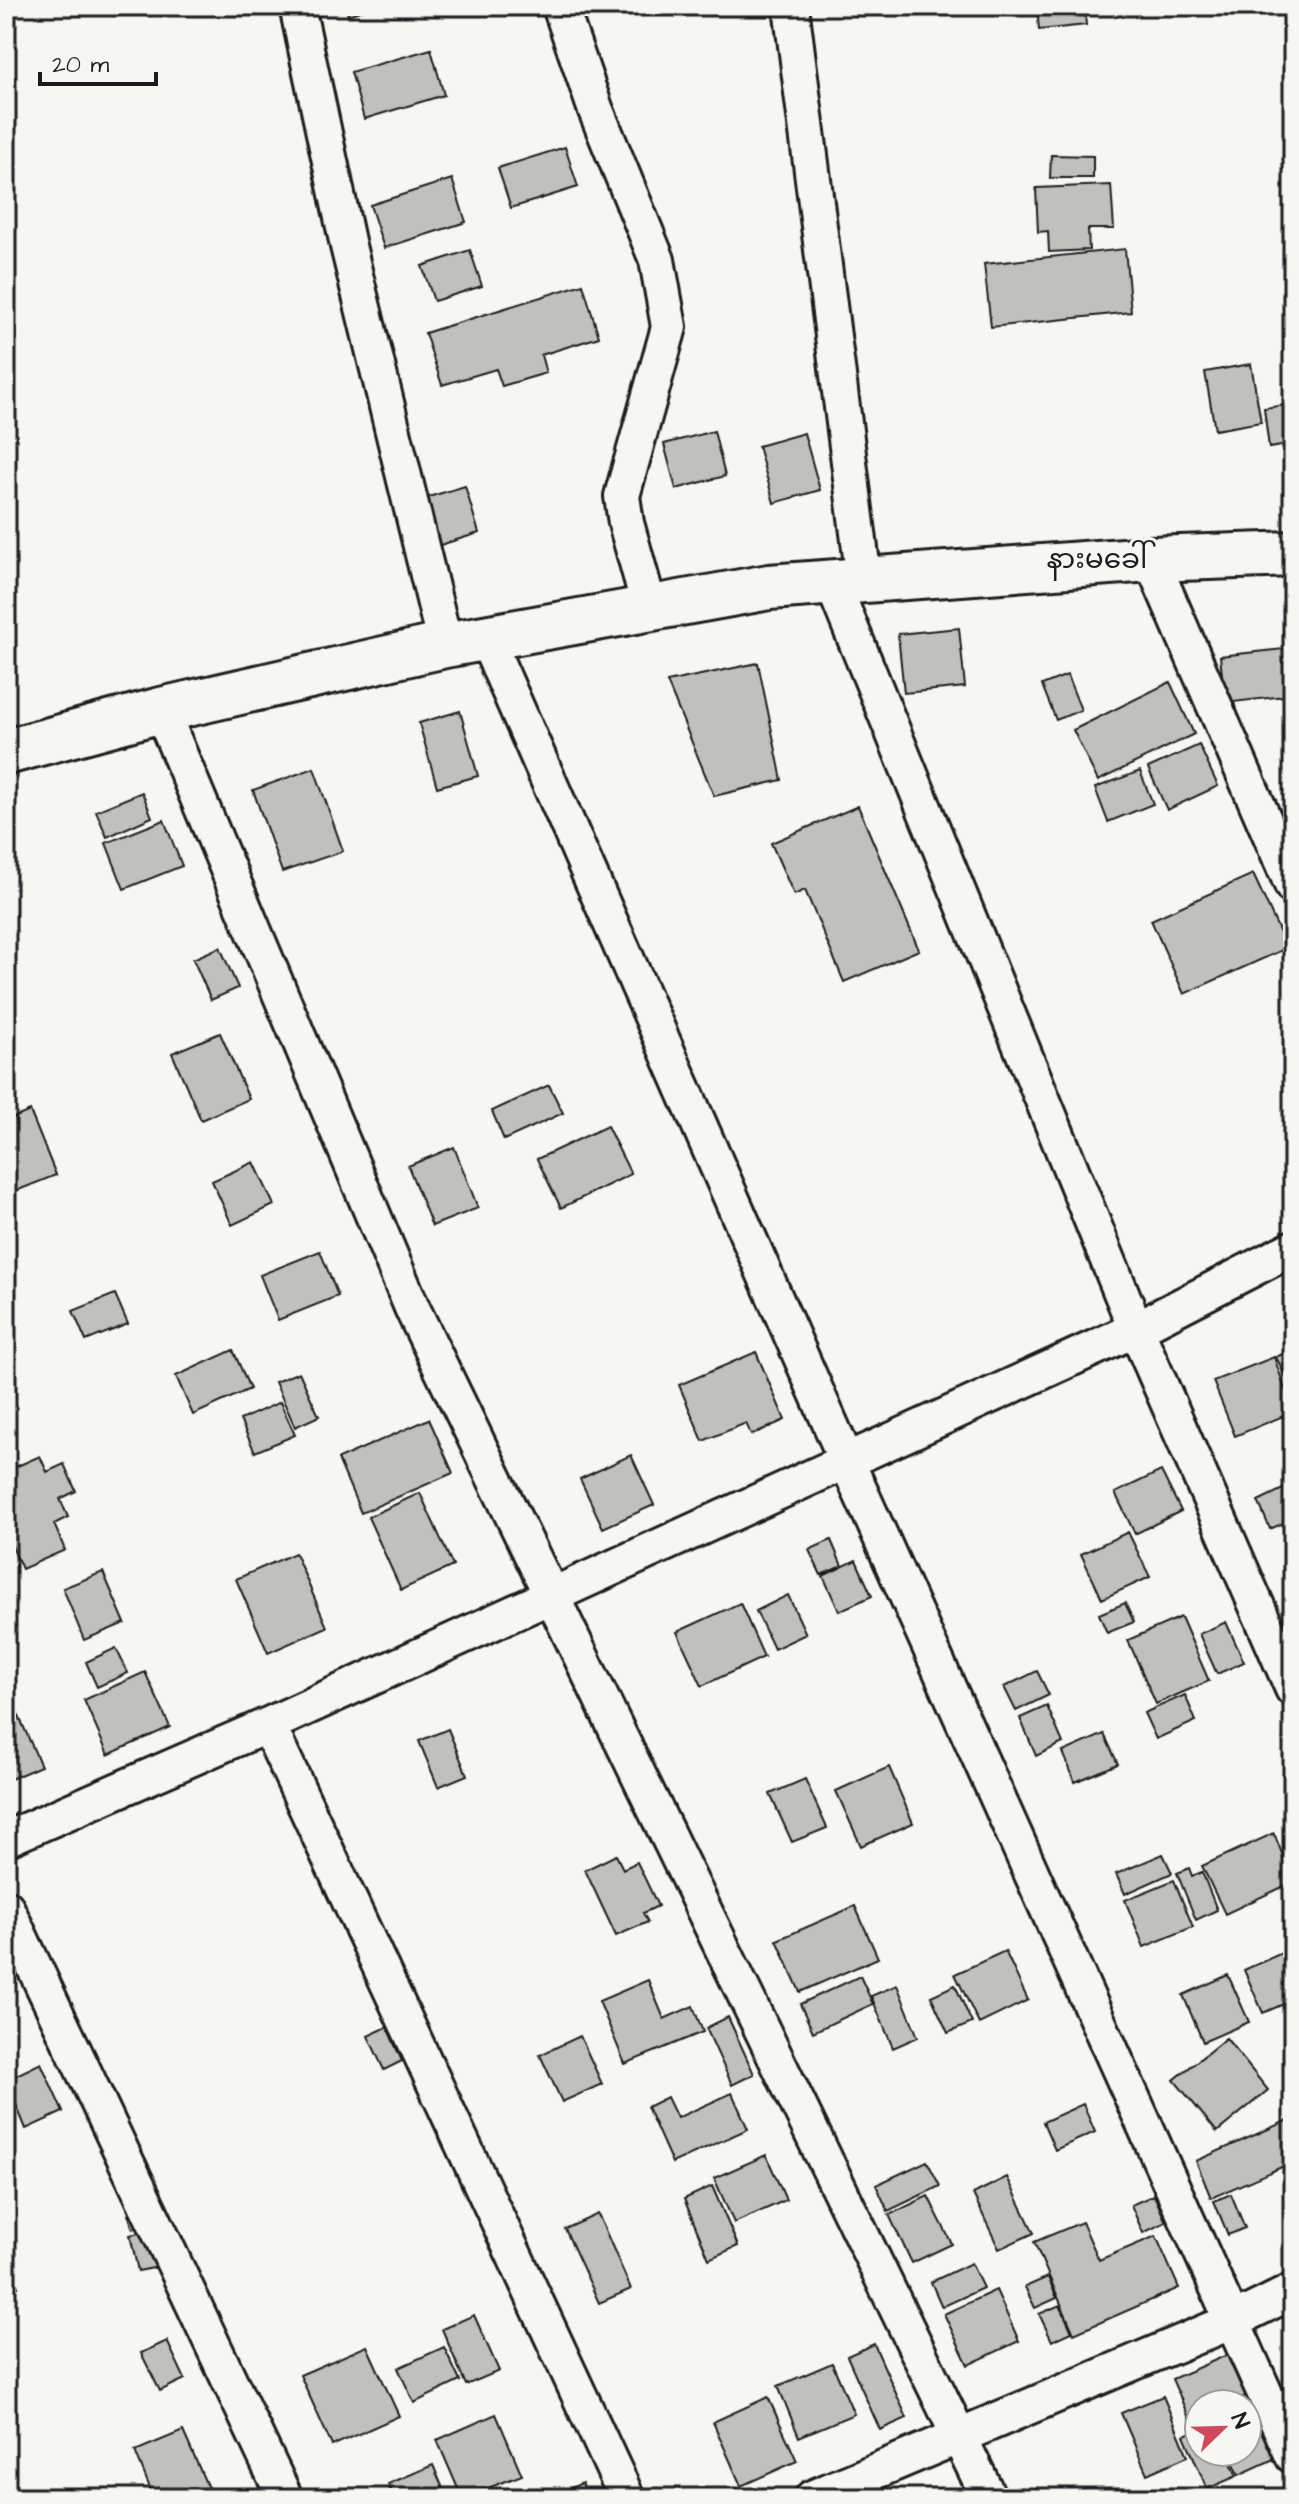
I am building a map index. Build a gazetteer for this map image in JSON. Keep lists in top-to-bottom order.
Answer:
{
  "districts": ["နားမခေါ်"],
  "scale_bar": "20 m",
  "north": "top right"
}
